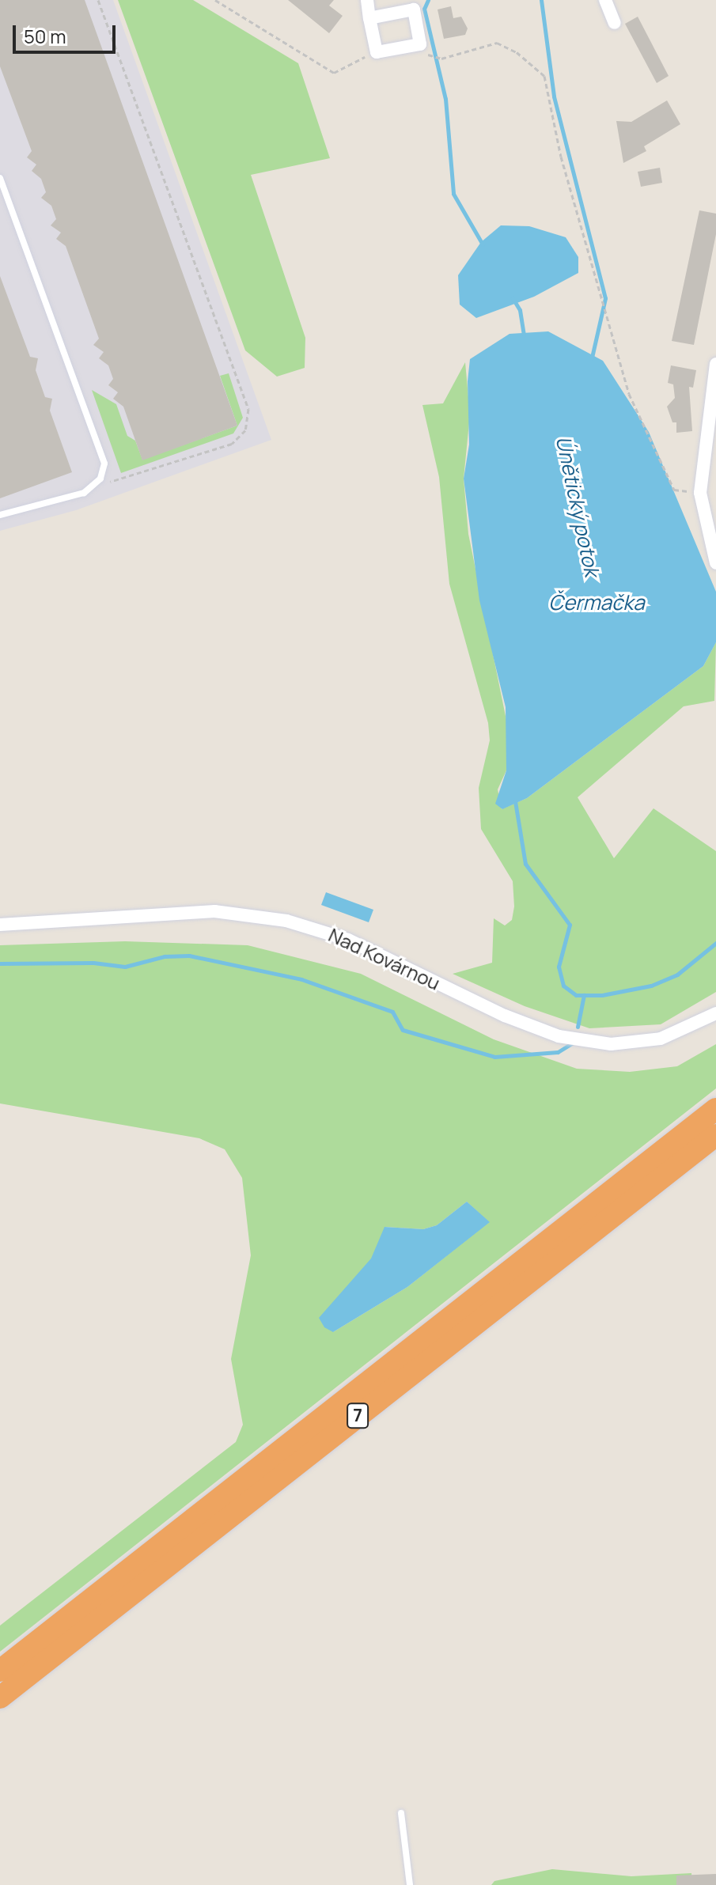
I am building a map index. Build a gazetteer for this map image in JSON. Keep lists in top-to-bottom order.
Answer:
{
  "streets": {
    "highway": ["7"],
    "street": ["Nad Kovárnou"]
  },
  "water": ["Únětický potok", "Čermačka"],
  "scale_bar": "50 m"
}
